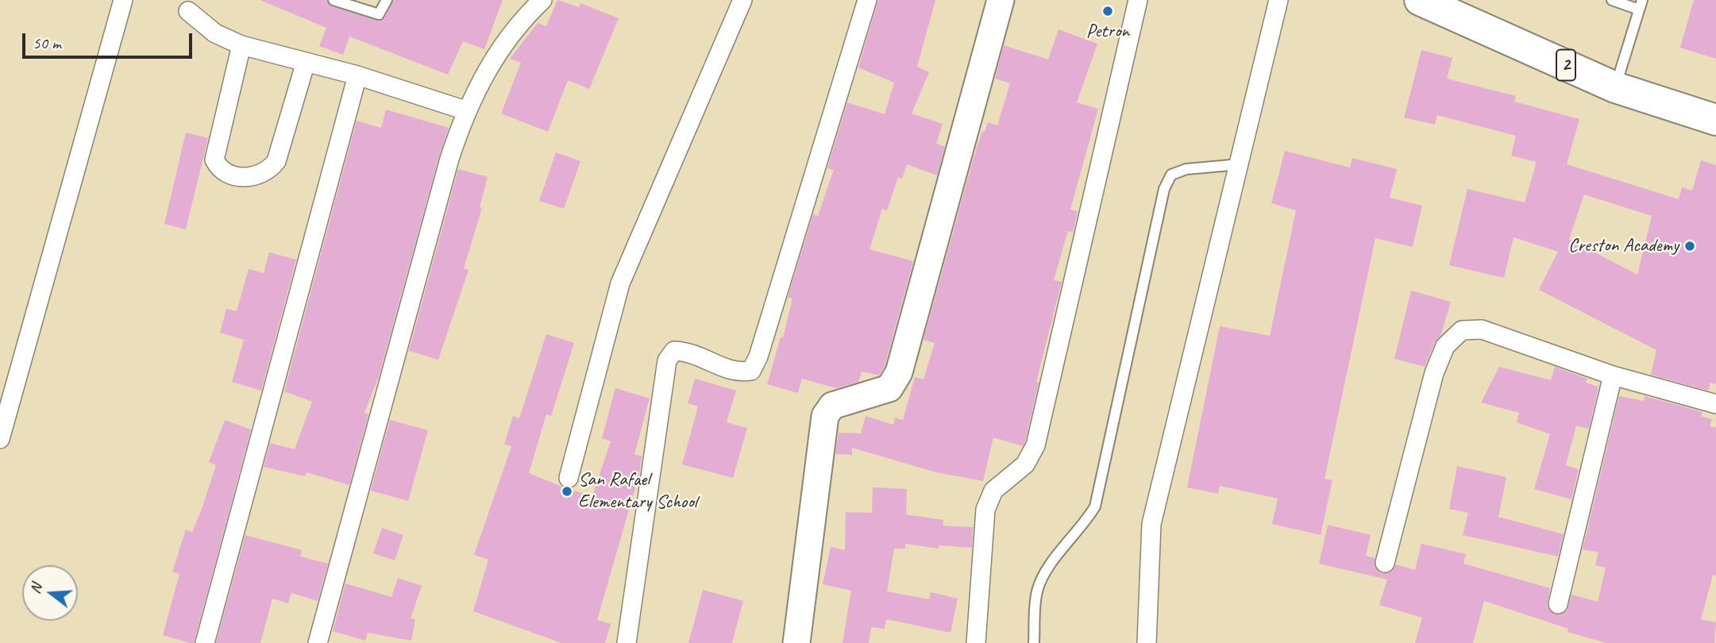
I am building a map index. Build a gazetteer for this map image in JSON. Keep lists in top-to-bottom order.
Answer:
{
  "streets": {
    "highway": ["2"]
  },
  "places": ["Petron", "Creston Academy", "San Rafael Elementary School"],
  "scale_bar": "50 m",
  "north": "left"
}
